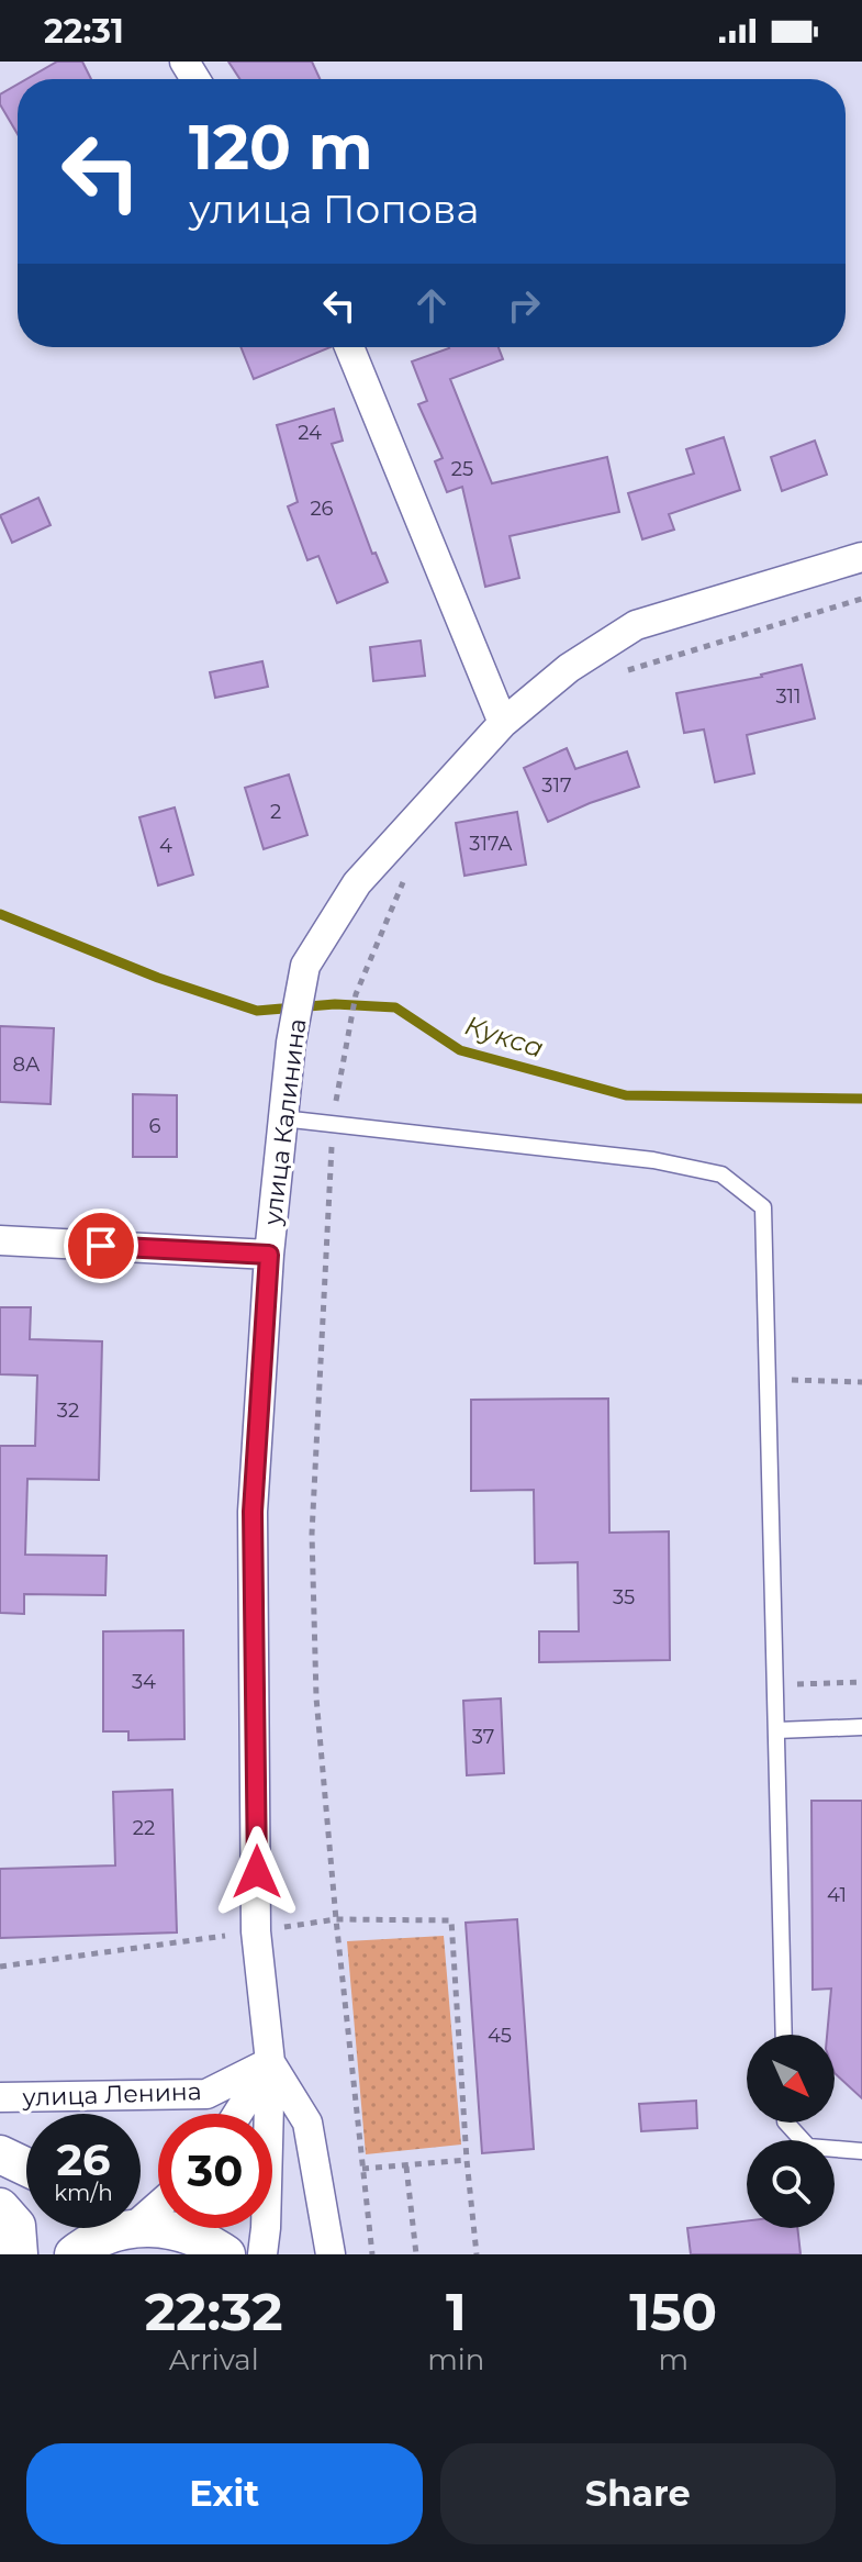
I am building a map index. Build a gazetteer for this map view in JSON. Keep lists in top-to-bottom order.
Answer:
{
  "streets": {
    "street": ["улица Калинина", "улица Ленина"]
  },
  "crossings": [
    ["улица Калинина", "улица Ленина"]
  ],
  "water": ["Кукса"],
  "house_numbers": [
    "24",
    "25",
    "26",
    "311",
    "317",
    "2",
    "317А",
    "4",
    "8А",
    "6",
    "32",
    "35",
    "34",
    "37",
    "22",
    "41",
    "45"
  ],
  "north": "bottom right",
  "page": {
    "status": "22:31",
    "turn": ["120 m", "улица Попова"],
    "speed": "26 km/h",
    "limit": "30",
    "eta": [
      "22:32",
      "Arrival",
      "1",
      "min",
      "150",
      "m"
    ],
    "buttons": ["Exit", "Share"]
  }
}
